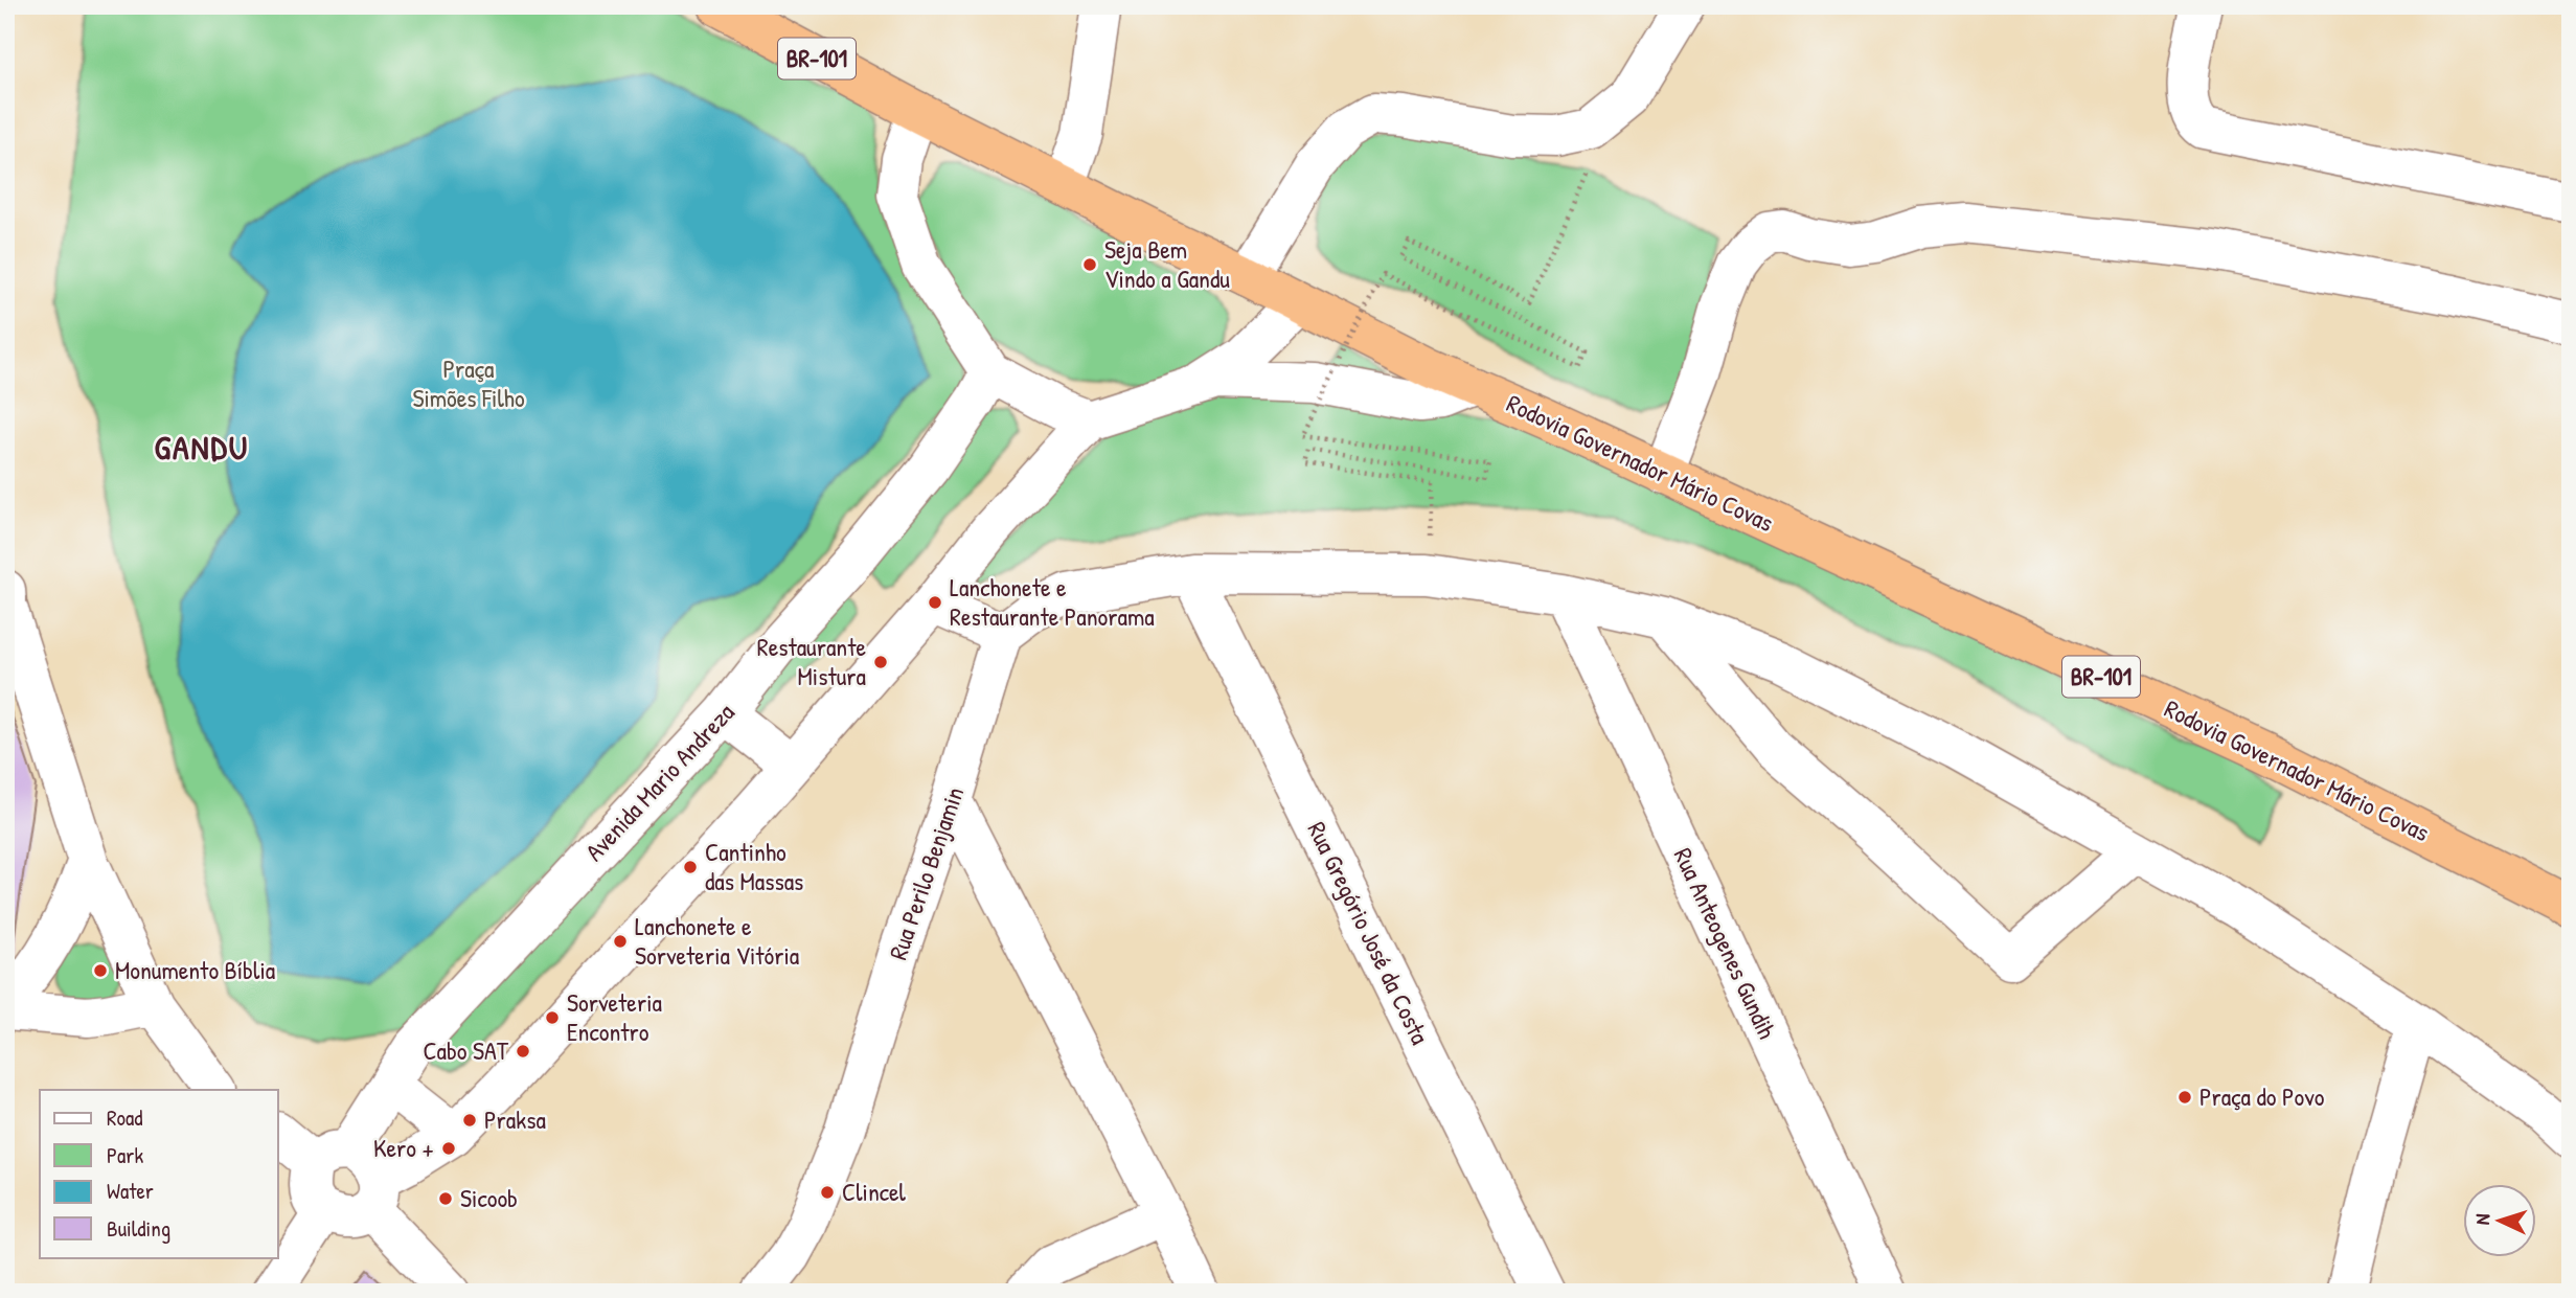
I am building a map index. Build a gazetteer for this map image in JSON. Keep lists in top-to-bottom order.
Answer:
{
  "streets": {
    "highway": ["BR-101", "Rodovia Governador Mário Covas"],
    "street": [
      "Avenida Mario Andreza",
      "Rua Perilo Benjamin",
      "Rua Gregório José da Costa",
      "Rua Anteogenes Gundih"
    ]
  },
  "districts": ["GANDU"],
  "parks": ["Praça Simões Filho"],
  "places": [
    "Seja Bem Vindo a Gandu",
    "Lanchonete e Restaurante Panorama",
    "Restaurante Mistura",
    "Cantinho das Massas",
    "Lanchonete e Sorveteria Vitória",
    "Monumento Bíblia",
    "Sorveteria Encontro",
    "Cabo SAT",
    "Praça do Povo",
    "Praksa",
    "Kero +",
    "Clincel",
    "Sicoob"
  ],
  "legend": [
    "Road",
    "Park",
    "Water",
    "Building"
  ],
  "north": "left"
}
